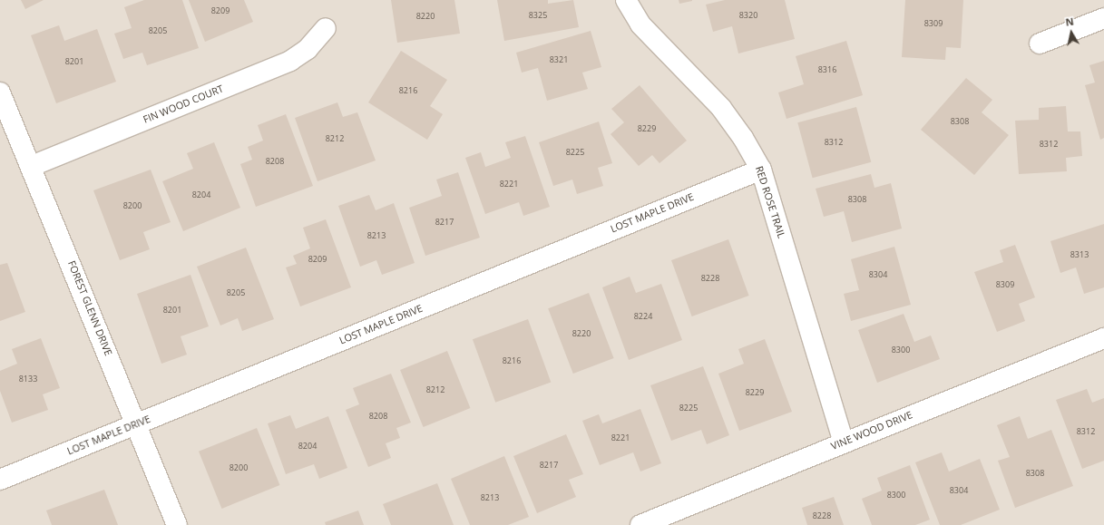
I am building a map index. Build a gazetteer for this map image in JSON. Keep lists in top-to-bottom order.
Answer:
{
  "streets": {
    "street": [
      "FIN WOOD COURT",
      "RED ROSE TRAIL",
      "LOST MAPLE DRIVE",
      "FOREST GLENN DRIVE",
      "VINE WOOD DRIVE"
    ]
  },
  "crossings": [
    ["FIN WOOD COURT", "FOREST GLENN DRIVE"],
    ["RED ROSE TRAIL", "LOST MAPLE DRIVE"],
    ["RED ROSE TRAIL", "VINE WOOD DRIVE"],
    ["LOST MAPLE DRIVE", "FOREST GLENN DRIVE"]
  ],
  "house_numbers": [
    "8209",
    "8325",
    "8320",
    "8220",
    "8309",
    "8205",
    "8321",
    "8201",
    "8316",
    "8216",
    "8308",
    "8229",
    "8212",
    "8312",
    "8312",
    "8225",
    "8208",
    "8221",
    "8204",
    "8308",
    "8200",
    "8217",
    "8213",
    "8313",
    "8209",
    "8304",
    "8228",
    "8309",
    "8205",
    "8201",
    "8224",
    "8220",
    "8300",
    "8216",
    "8133",
    "8212",
    "8229",
    "8225",
    "8208",
    "8312",
    "8221",
    "8204",
    "8217",
    "8200",
    "8308",
    "8304",
    "8300",
    "8213",
    "8228"
  ],
  "north": "top"
}
